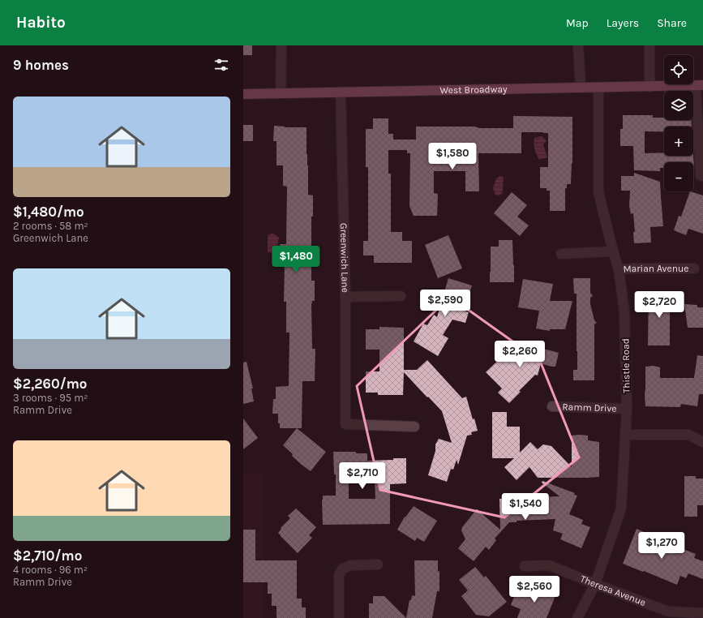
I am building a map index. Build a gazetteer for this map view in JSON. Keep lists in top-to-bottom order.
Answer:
{
  "streets": {
    "main road": ["West Broadway"],
    "street": [
      "Greenwich Lane",
      "Marian Avenue",
      "Thistle Road",
      "Ramm Drive",
      "Theresa Avenue"
    ]
  },
  "crossings": [
    ["West Broadway", "Greenwich Lane"],
    ["West Broadway", "Thistle Road"],
    ["Marian Avenue", "Thistle Road"],
    ["Thistle Road", "Ramm Drive"],
    ["Thistle Road", "Theresa Avenue"]
  ],
  "page": {
    "header": "Habito",
    "nav": ["Map", "Layers", "Share"],
    "heading": "9 homes",
    "map_buttons": ["+", "−"],
    "list": [
      {
        "name": "$1,480/mo",
        "note": "2 rooms · 58 m² · Greenwich Lane"
      },
      {
        "name": "$2,260/mo",
        "note": "3 rooms · 95 m² · Ramm Drive"
      },
      {
        "name": "$2,710/mo",
        "note": "4 rooms · 96 m² · Ramm Drive"
      }
    ],
    "price": [
      "$1,580",
      "$1,480",
      "$2,590",
      "$2,720",
      "$2,260",
      "$2,710",
      "$1,540",
      "$1,270",
      "$2,560"
    ]
  }
}
